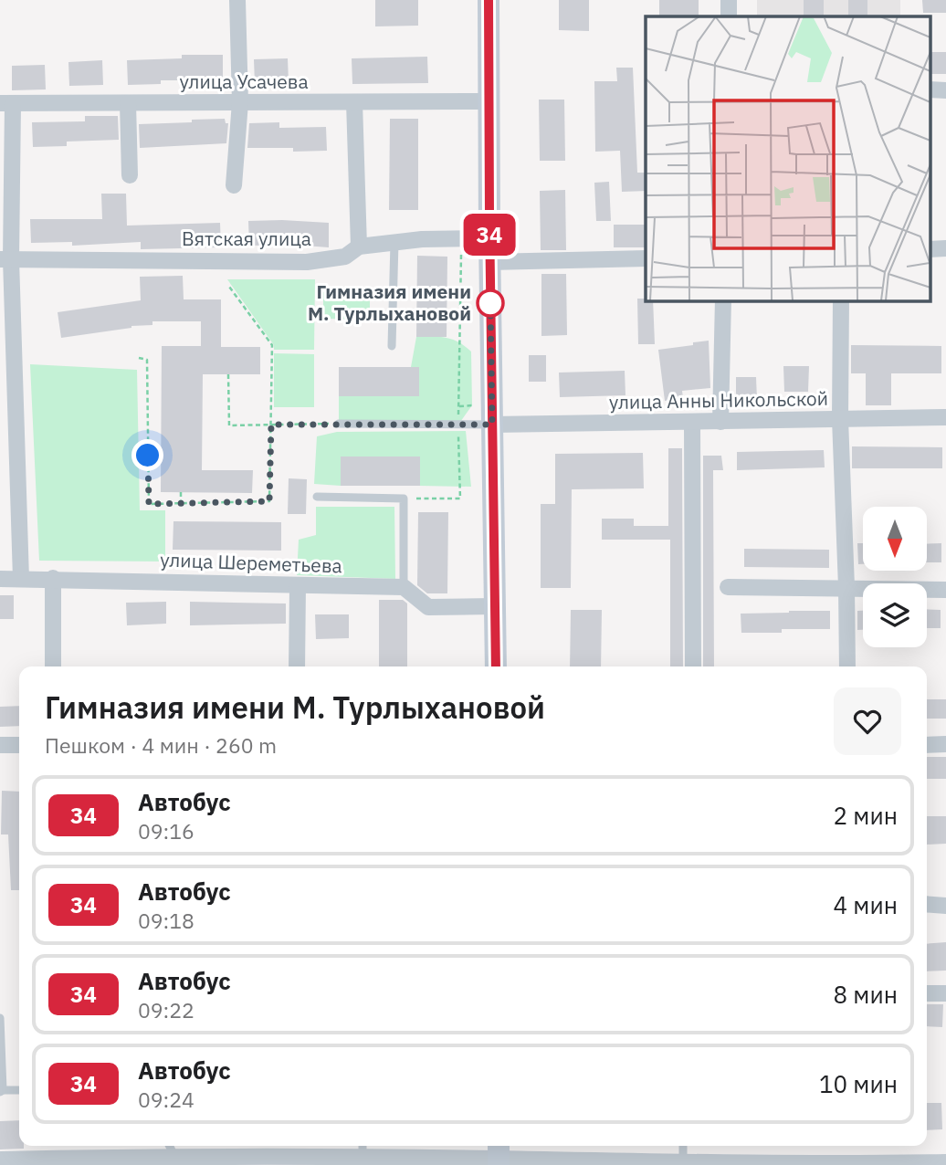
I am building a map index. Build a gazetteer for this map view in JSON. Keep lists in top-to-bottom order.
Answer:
{
  "streets": {
    "street": [
      "улица Усачева",
      "Вятская улица",
      "улица Анны Никольской",
      "улица Шереметьева"
    ]
  },
  "places": ["Гимназия имени М. Турлыхановой"],
  "lines": ["bus line 34"],
  "north": "bottom",
  "page": {
    "on_map": "34",
    "heading": ["Гимназия имени М. Турлыхановой", "Пешком · 4 мин · 260 m"],
    "list": [
      {
        "mark": "34",
        "name": "Автобус",
        "note": "09:16",
        "value": "2 мин"
      },
      {
        "mark": "34",
        "name": "Автобус",
        "note": "09:18",
        "value": "4 мин"
      },
      {
        "mark": "34",
        "name": "Автобус",
        "note": "09:22",
        "value": "8 мин"
      },
      {
        "mark": "34",
        "name": "Автобус",
        "note": "09:24",
        "value": "10 мин"
      }
    ]
  }
}
